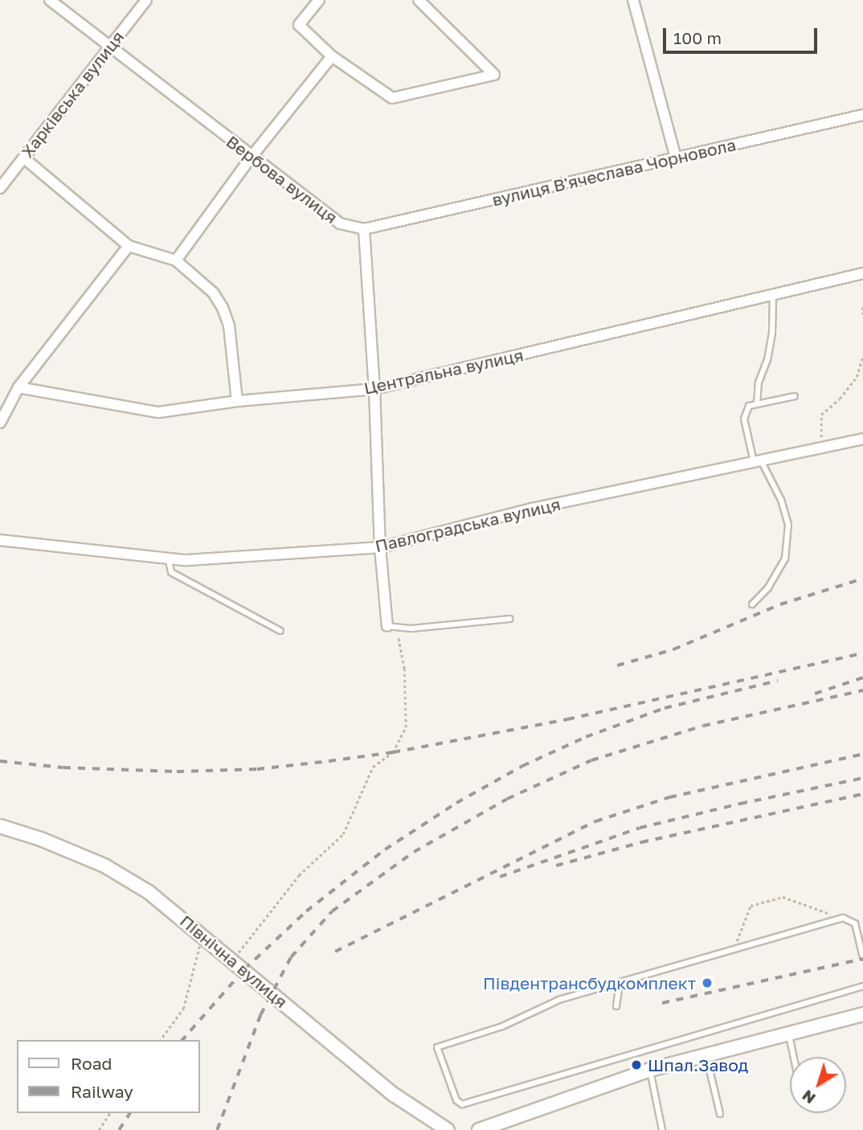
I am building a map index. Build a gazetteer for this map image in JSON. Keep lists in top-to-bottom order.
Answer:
{
  "streets": {
    "street": [
      "Харківська вулиця",
      "вулиця В'ячеслава Чорновола",
      "Вербова вулиця",
      "Центральна вулиця",
      "Павлоградська вулиця",
      "Північна вулиця"
    ]
  },
  "crossings": [
    ["Харківська вулиця", "Вербова вулиця"],
    ["вулиця В'ячеслава Чорновола", "Вербова вулиця"]
  ],
  "places": ["Південтрансбудкомплект", "Шпал.Завод"],
  "legend": ["Road", "Railway"],
  "scale_bar": "100 m",
  "north": "bottom left"
}
